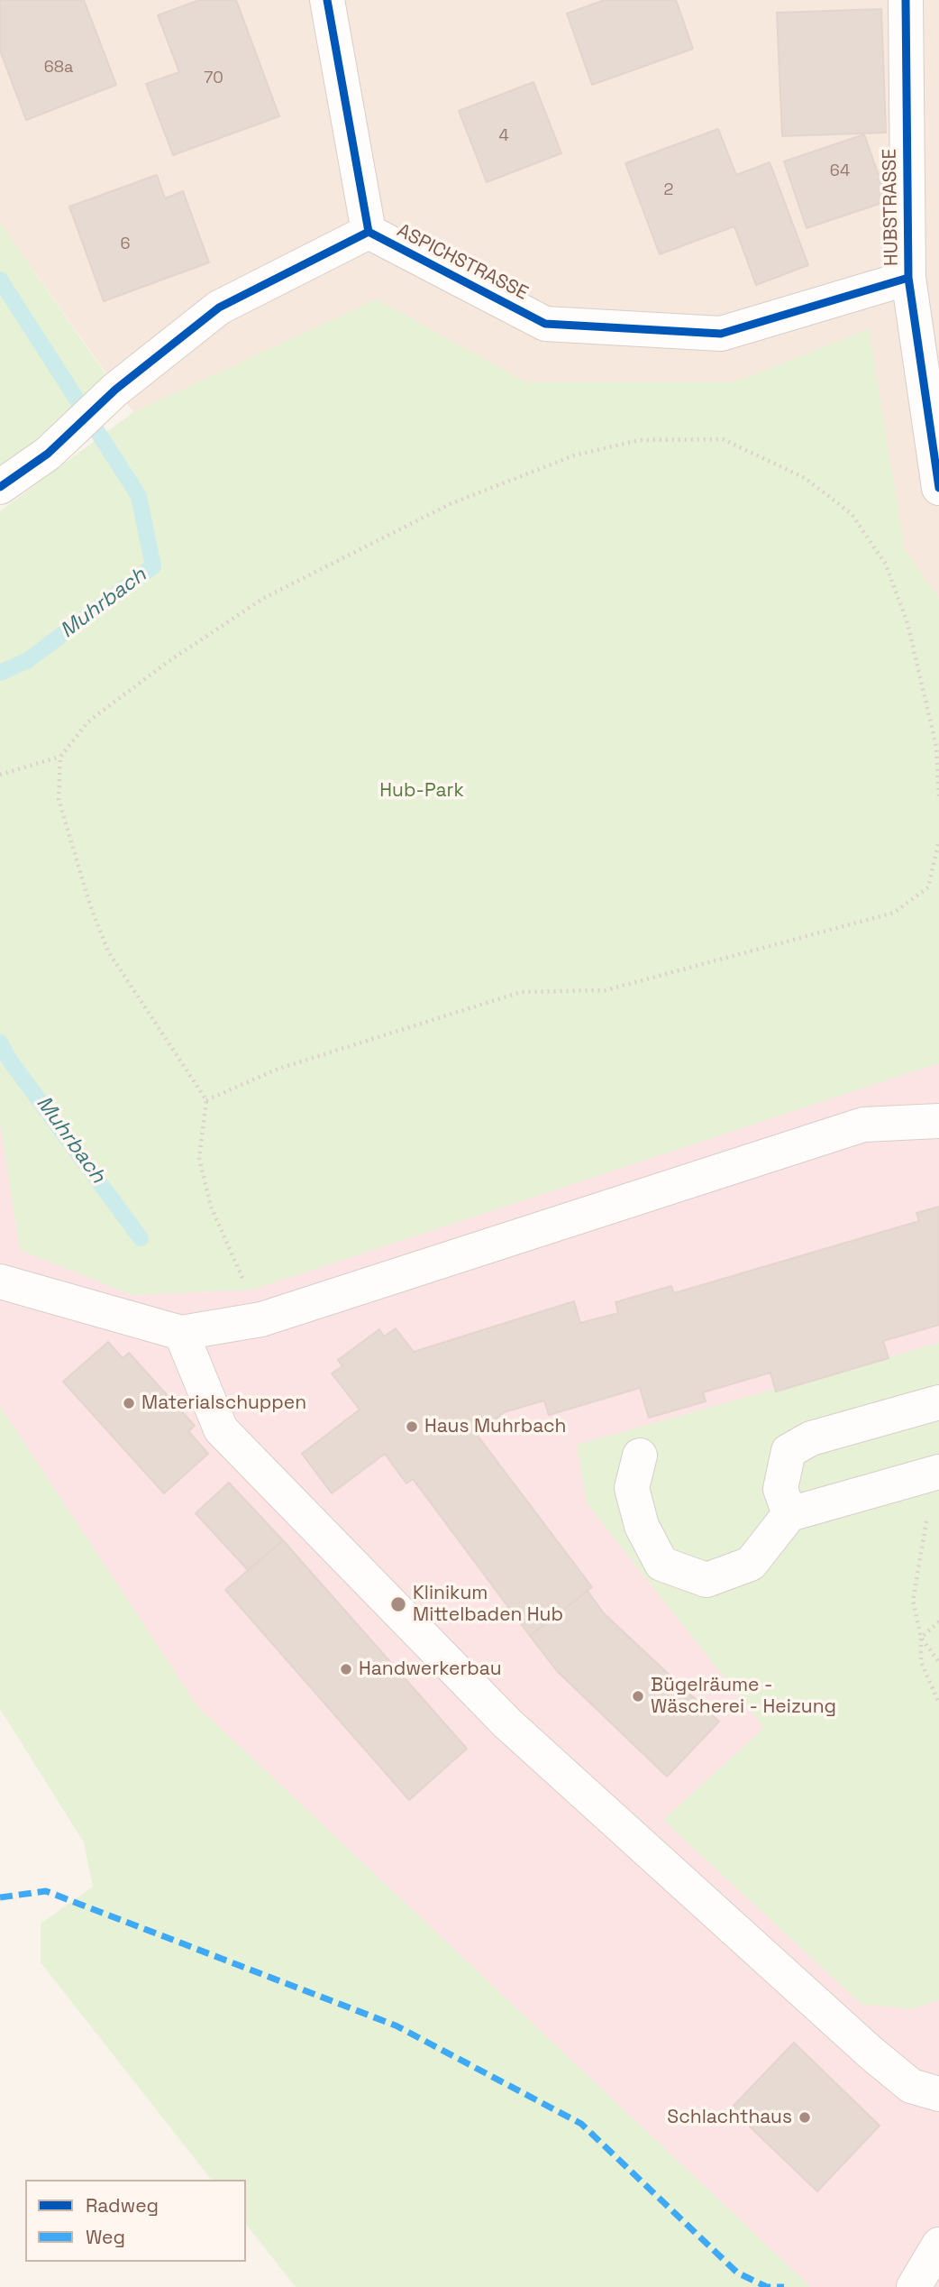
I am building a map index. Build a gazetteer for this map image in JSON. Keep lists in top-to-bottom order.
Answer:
{
  "streets": {
    "street": ["HUBSTRASSE", "ASPICHSTRASSE"]
  },
  "crossings": [
    ["HUBSTRASSE", "ASPICHSTRASSE"]
  ],
  "water": ["Muhrbach"],
  "parks": ["Hub-Park"],
  "places": [
    "Materialschuppen",
    "Haus Muhrbach",
    "Klinikum Mittelbaden Hub",
    "Handwerkerbau",
    "Bügelräume - Wäscherei - Heizung",
    "Schlachthaus"
  ],
  "house_numbers": [
    "68a",
    "70",
    "4",
    "64",
    "2",
    "6"
  ],
  "legend": ["Radweg", "Weg"]
}
